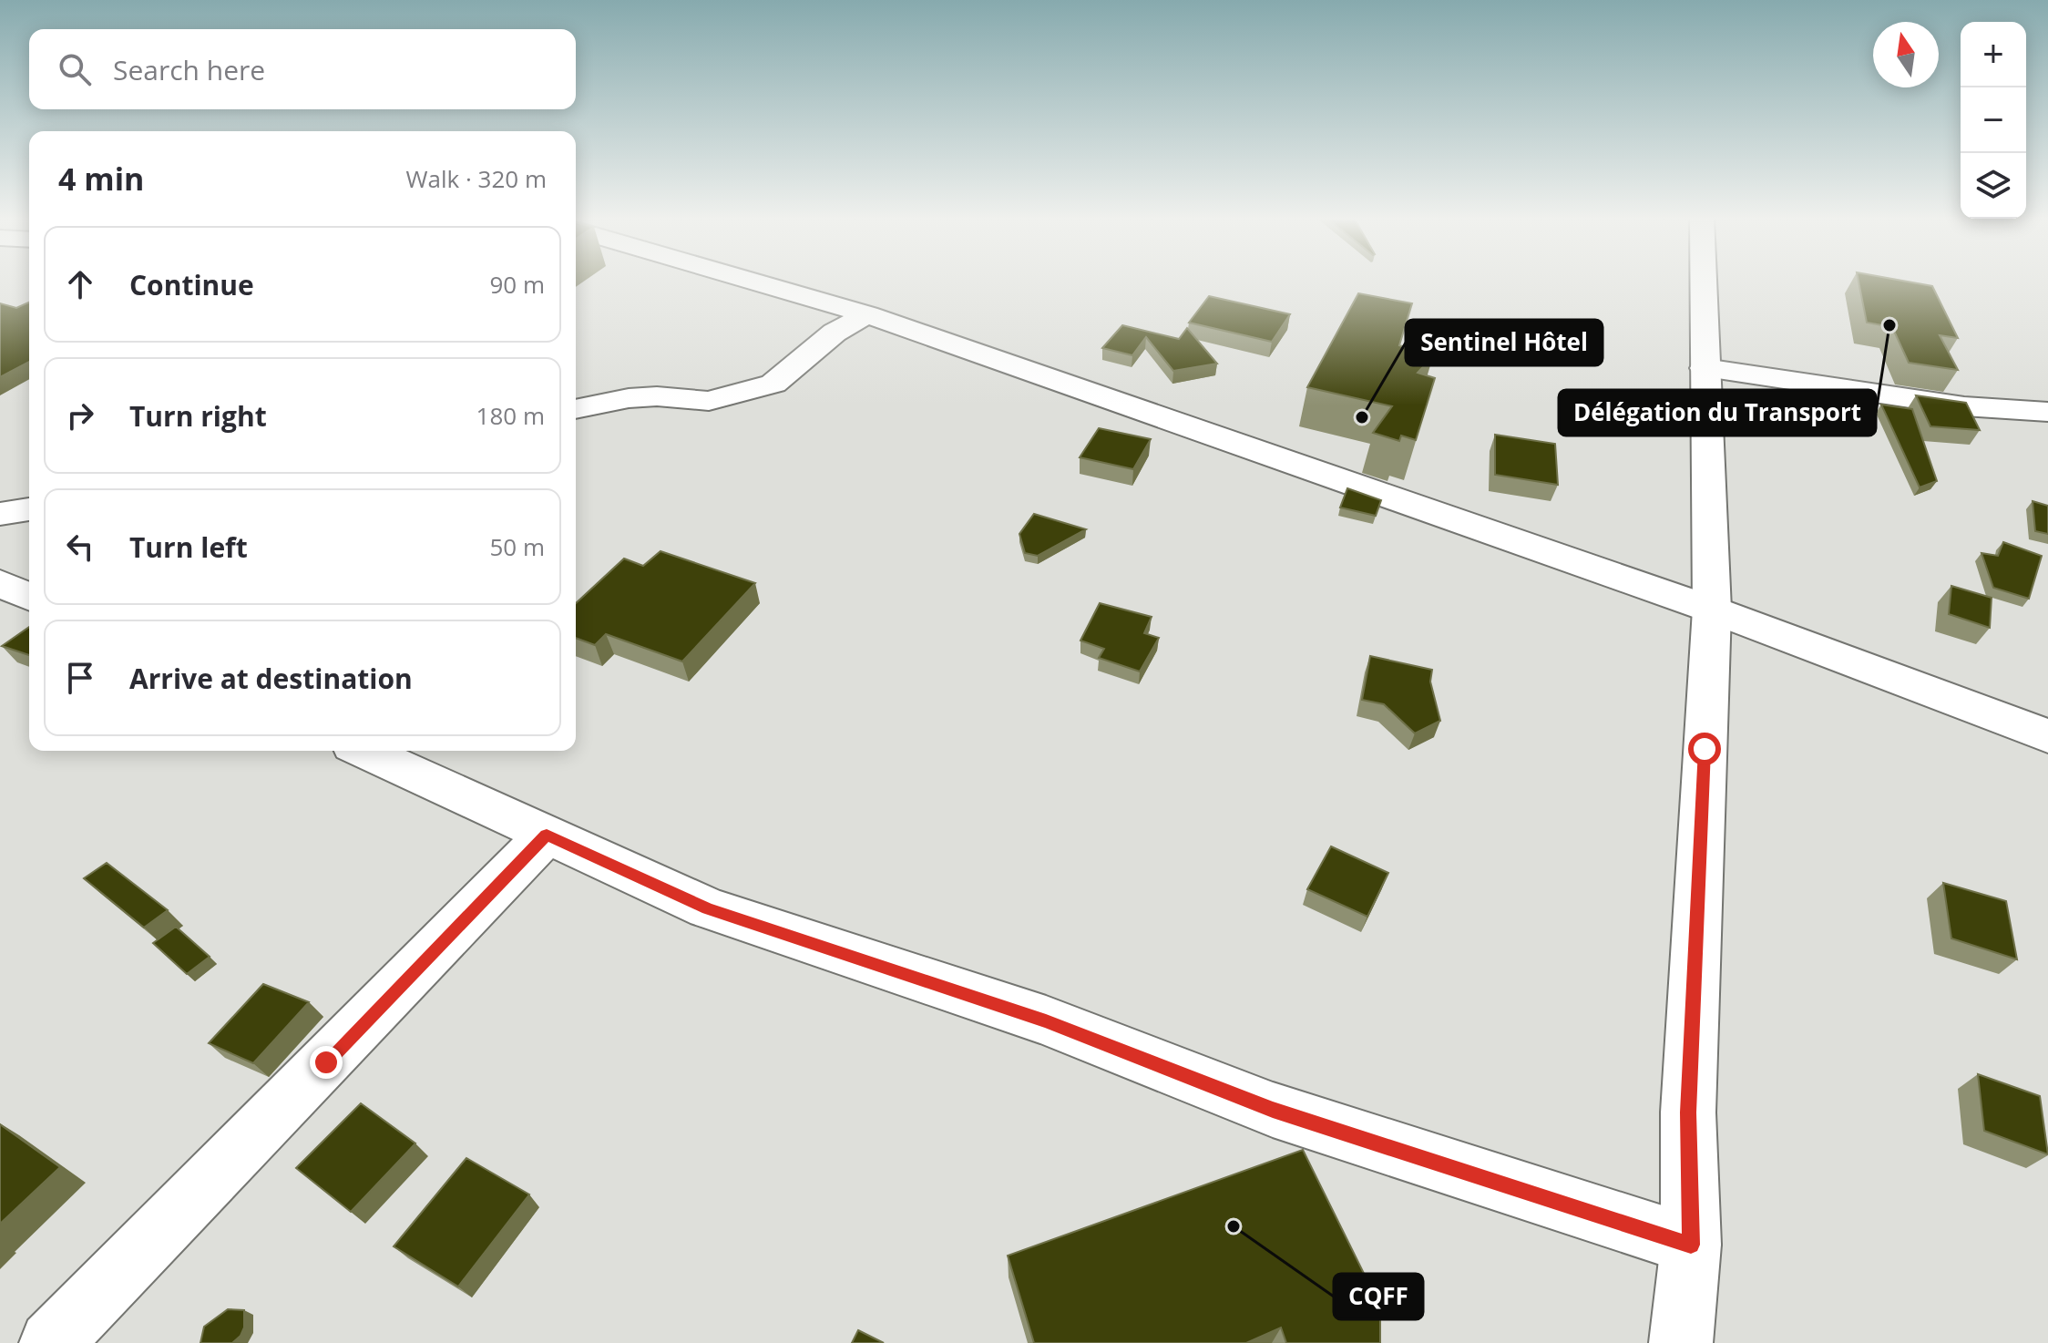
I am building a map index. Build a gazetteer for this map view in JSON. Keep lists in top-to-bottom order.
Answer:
{
  "places": ["Délégation du Transport", "Sentinel Hôtel", "CQFF"],
  "north": "top",
  "page": {
    "map_buttons": ["+", "−"],
    "search": "Search here",
    "heading": ["4 min", "Walk · 320 m"],
    "list": [
      ["Continue", "90 m"],
      ["Turn right", "180 m"],
      ["Turn left", "50 m"],
      "Arrive at destination"
    ]
  }
}
